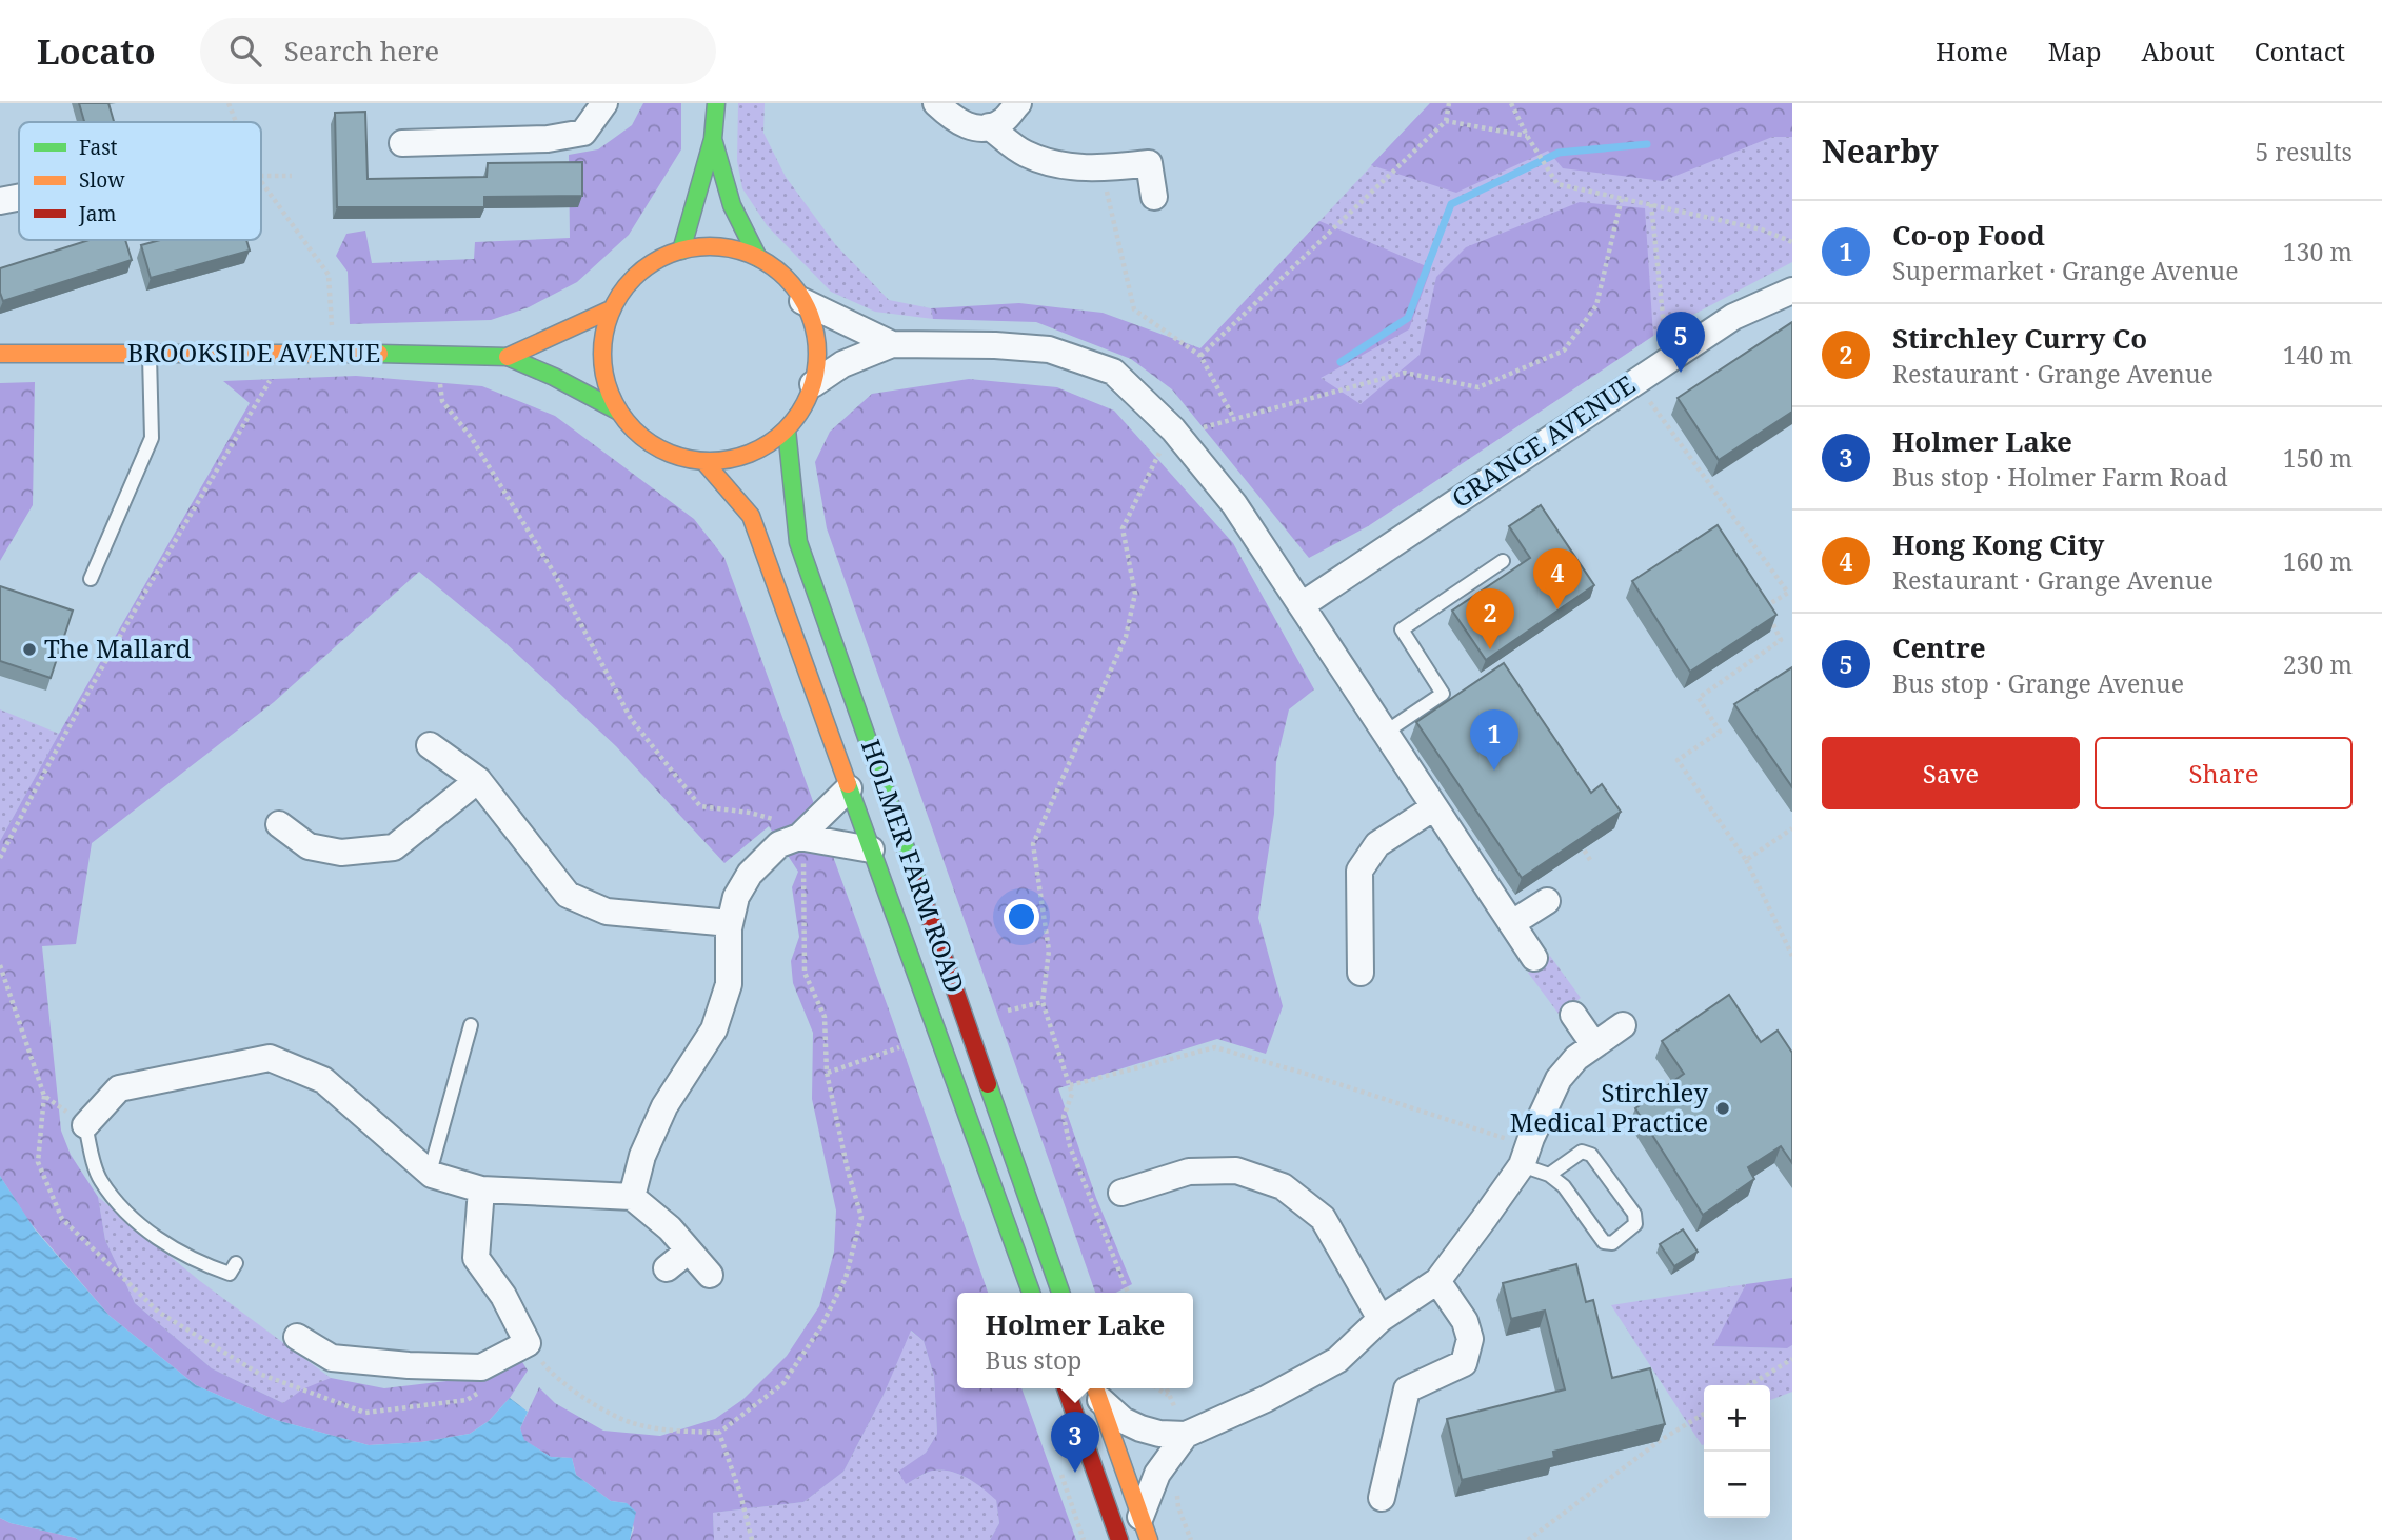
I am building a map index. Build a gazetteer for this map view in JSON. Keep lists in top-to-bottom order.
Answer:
{
  "streets": {
    "street": ["BROOKSIDE AVENUE", "GRANGE AVENUE", "HOLMER FARM ROAD"]
  },
  "crossings": [
    ["BROOKSIDE AVENUE", "HOLMER FARM ROAD"]
  ],
  "places": ["The Mallard", "Stirchley Medical Practice"],
  "legend": ["Fast", "Slow", "Jam"],
  "page": {
    "header": "Locato",
    "search": "Search here",
    "nav": [
      "Home",
      "Map",
      "About",
      "Contact"
    ],
    "heading": ["Nearby", "5 results"],
    "list": [
      {
        "mark": "1",
        "name": "Co-op Food",
        "note": "Supermarket · Grange Avenue",
        "value": "130 m"
      },
      {
        "mark": "2",
        "name": "Stirchley Curry Co",
        "note": "Restaurant · Grange Avenue",
        "value": "140 m"
      },
      {
        "mark": "3",
        "name": "Holmer Lake",
        "note": "Bus stop · Holmer Farm Road",
        "value": "150 m"
      },
      {
        "mark": "4",
        "name": "Hong Kong City",
        "note": "Restaurant · Grange Avenue",
        "value": "160 m"
      },
      {
        "mark": "5",
        "name": "Centre",
        "note": "Bus stop · Grange Avenue",
        "value": "230 m"
      }
    ],
    "pins": [
      "5",
      "4",
      "2",
      "1",
      "3"
    ],
    "buttons": ["Save", "Share"],
    "popup": ["Holmer Lake", "Bus stop"],
    "map_buttons": ["+", "−"]
  }
}
